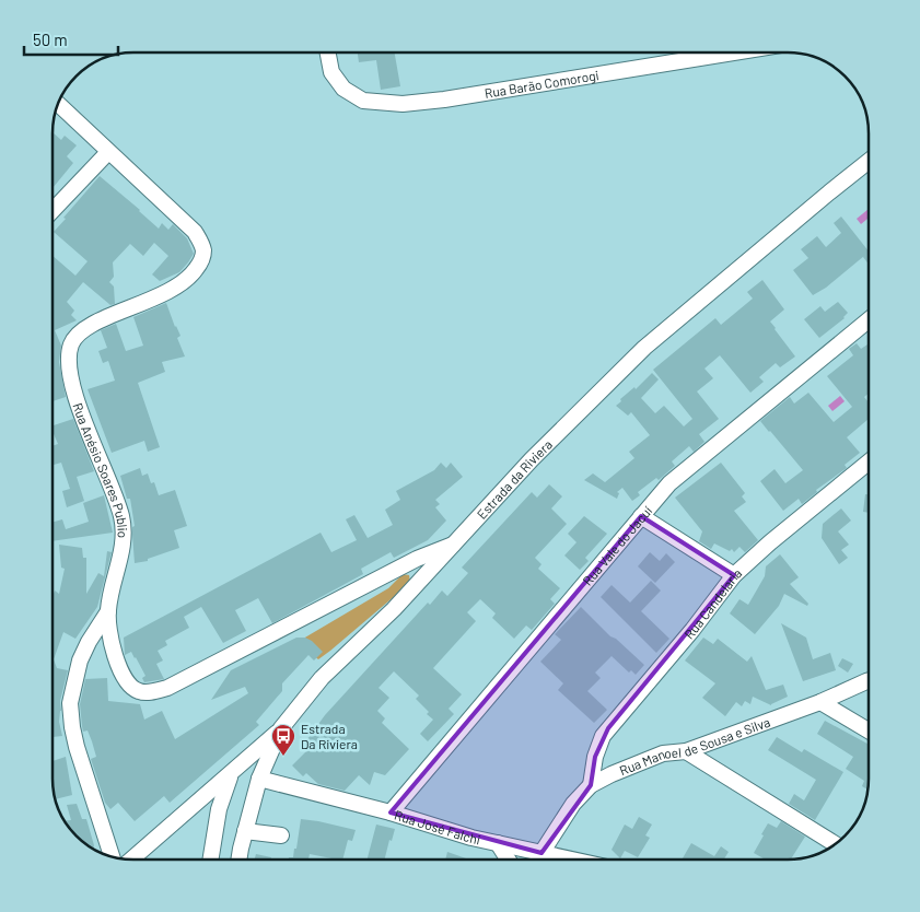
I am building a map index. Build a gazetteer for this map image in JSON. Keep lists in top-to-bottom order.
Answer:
{
  "streets": {
    "street": [
      "Rua Barão Comorogi",
      "Rua Anésio Soares Publio",
      "Estrada da Riviera",
      "Rua Vale do Jacuí",
      "Rua Candelaria",
      "Rua Manoel de Sousa e Silva",
      "Rua José Falchi"
    ]
  },
  "crossings": [
    ["Rua Anésio Soares Publio", "Estrada da Riviera"],
    ["Estrada da Riviera", "Rua José Falchi"],
    ["Rua Vale do Jacuí", "Rua José Falchi"],
    ["Rua Candelaria", "Rua Manoel de Sousa e Silva"],
    ["Rua Manoel de Sousa e Silva", "Rua José Falchi"]
  ],
  "places": {
    "bus stop": ["Estrada Da Riviera"]
  },
  "scale_bar": "50 m"
}
